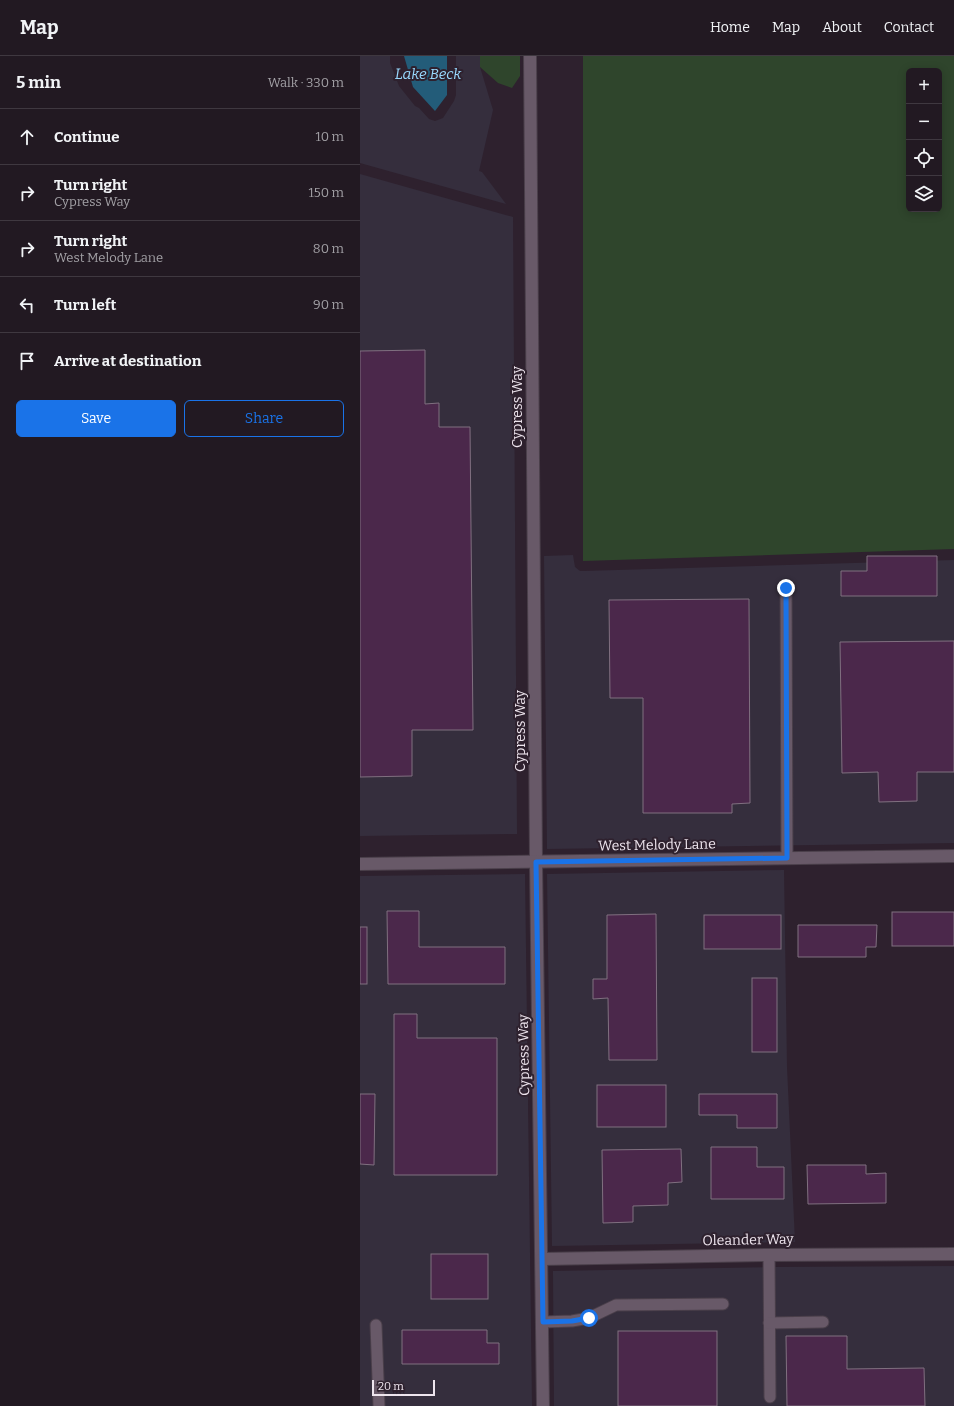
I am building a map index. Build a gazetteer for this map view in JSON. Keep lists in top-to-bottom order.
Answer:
{
  "streets": {
    "street": ["Cypress Way", "West Melody Lane", "Oleander Way"]
  },
  "crossings": [
    ["Cypress Way", "West Melody Lane"],
    ["Cypress Way", "Oleander Way"]
  ],
  "water": ["Lake Beck"],
  "scale_bar": "20 m",
  "page": {
    "header": "Map",
    "nav": [
      "Home",
      "Map",
      "About",
      "Contact"
    ],
    "heading": ["5 min", "Walk · 330 m"],
    "map_buttons": ["+", "−"],
    "list": [
      ["Continue", "10 m"],
      ["Turn right", "Cypress Way", "150 m"],
      ["Turn right", "West Melody Lane", "80 m"],
      ["Turn left", "90 m"],
      "Arrive at destination"
    ],
    "buttons": ["Save", "Share"],
    "scale": "20 m"
  }
}
